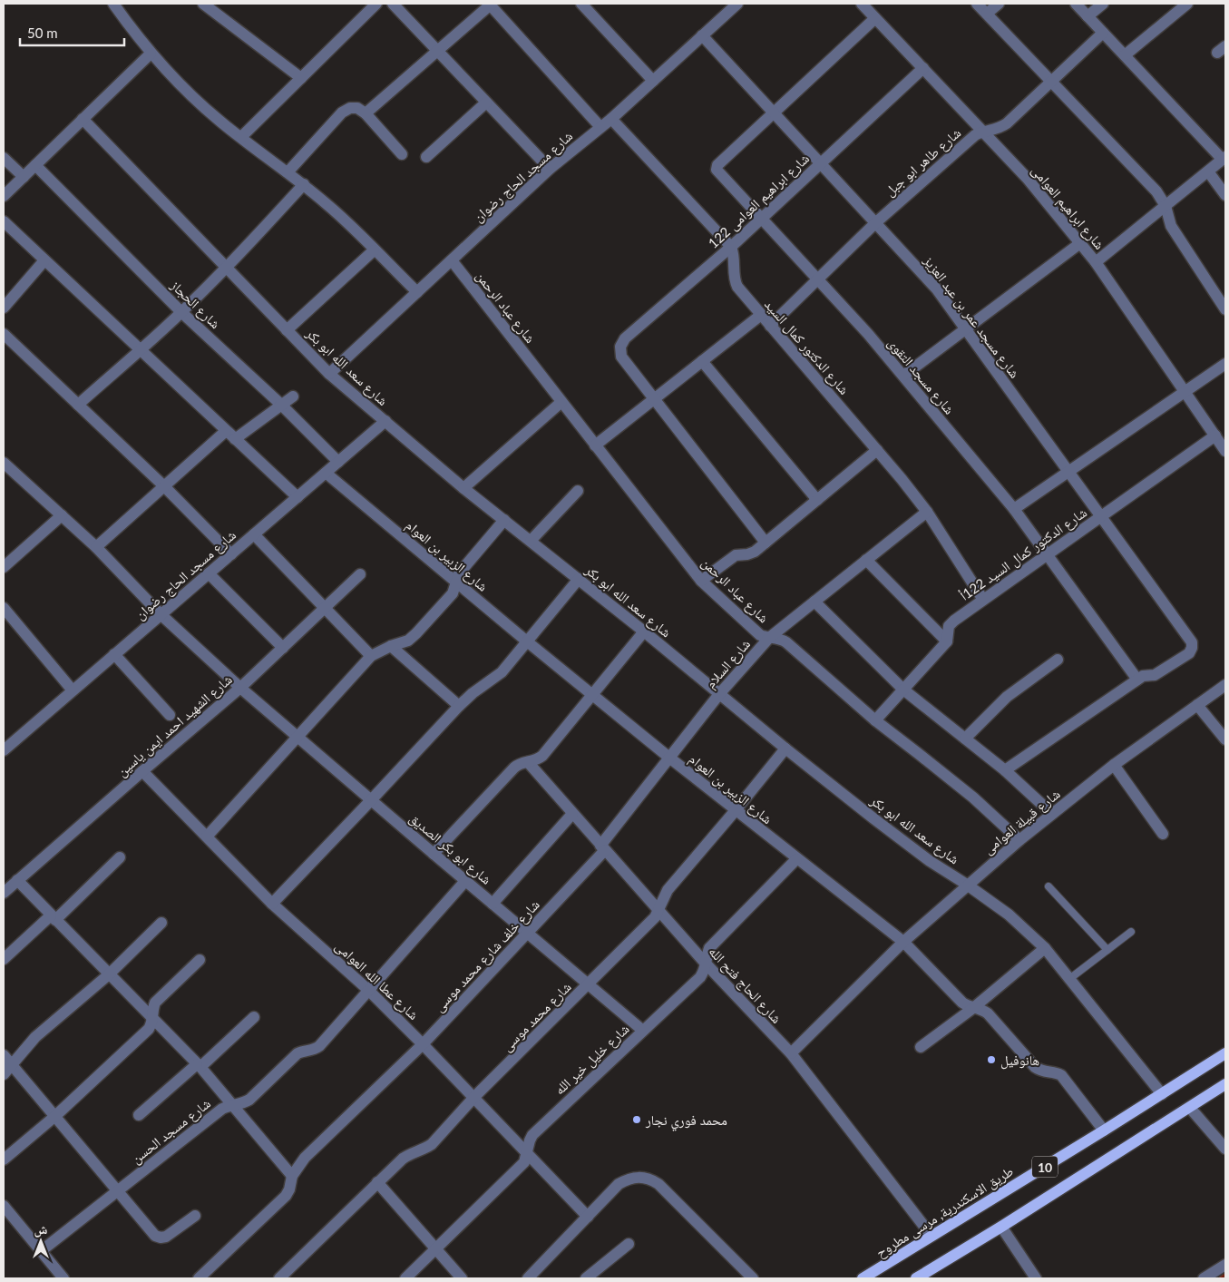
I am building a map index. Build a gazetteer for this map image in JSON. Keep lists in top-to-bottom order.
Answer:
{
  "streets": {
    "main road": ["10", "طريق الاسكندرية, مرسى مطروح"],
    "street": [
      "شارع طاهر ابو جبل",
      "شارع مسجد الحاج رضوان",
      "شارع ابراهيم العوامى 122",
      "شارع ابراهيم العوامى",
      "شارع الحجاز",
      "شارع عباد الرحمن",
      "شارع مسجد عمر بن عبد العزيز",
      "شارع الدكتور كمال السيد",
      "شارع سعد الله ابو بكر",
      "شارع مسجد التقوى",
      "شارع الدكتور كمال السيد 122أ",
      "شارع الزبير بن العوام",
      "شارع السلام",
      "شارع الشهيد احمد ايمن ياسين",
      "شارع قبيلة العوامى",
      "شارع ابو بكر الصديق",
      "شارع خلف شارع محمد موسى",
      "شارع عطا الله العوامى",
      "شارع الحاج فتح الله",
      "شارع محمد موسى",
      "شارع خليل خير الله",
      "شارع مسجد الحسن"
    ]
  },
  "crossings": [
    ["شارع طاهر ابو جبل", "شارع ابراهيم العوامى"],
    ["شارع طاهر ابو جبل", "شارع مسجد عمر بن عبد العزيز"],
    ["شارع طاهر ابو جبل", "شارع الدكتور كمال السيد"],
    ["شارع طاهر ابو جبل", "شارع مسجد التقوى"],
    ["شارع مسجد الحاج رضوان", "شارع الحجاز"],
    ["شارع مسجد الحاج رضوان", "شارع عباد الرحمن"],
    ["شارع مسجد الحاج رضوان", "شارع مسجد عمر بن عبد العزيز"],
    ["شارع مسجد الحاج رضوان", "شارع سعد الله ابو بكر"],
    ["شارع مسجد الحاج رضوان", "شارع الزبير بن العوام"],
    ["شارع مسجد الحاج رضوان", "شارع ابو بكر الصديق"],
    ["شارع ابراهيم العوامى 122", "شارع ابراهيم العوامى"],
    ["شارع ابراهيم العوامى 122", "شارع مسجد عمر بن عبد العزيز"],
    ["شارع ابراهيم العوامى 122", "شارع الدكتور كمال السيد"],
    ["شارع ابراهيم العوامى 122", "شارع مسجد التقوى"],
    ["شارع ابراهيم العوامى", "شارع الدكتور كمال السيد 122أ"],
    ["شارع عباد الرحمن", "شارع الدكتور كمال السيد 122أ"],
    ["شارع عباد الرحمن", "شارع السلام"],
    ["شارع عباد الرحمن", "شارع قبيلة العوامى"],
    ["شارع مسجد عمر بن عبد العزيز", "شارع مسجد التقوى"],
    ["شارع مسجد عمر بن عبد العزيز", "شارع الدكتور كمال السيد 122أ"],
    ["شارع الدكتور كمال السيد", "شارع الدكتور كمال السيد 122أ"],
    ["شارع الدكتور كمال السيد", "شارع السلام"],
    ["شارع سعد الله ابو بكر", "شارع السلام"],
    ["شارع سعد الله ابو بكر", "شارع قبيلة العوامى"],
    ["شارع سعد الله ابو بكر", "شارع محمد موسى"],
    ["شارع سعد الله ابو بكر", "طريق الاسكندرية, مرسى مطروح"],
    ["شارع مسجد التقوى", "شارع الدكتور كمال السيد 122أ"],
    ["شارع الزبير بن العوام", "شارع السلام"],
    ["شارع الزبير بن العوام", "شارع قبيلة العوامى"],
    ["شارع الزبير بن العوام", "شارع محمد موسى"],
    ["شارع الزبير بن العوام", "شارع خليل خير الله"],
    ["شارع الزبير بن العوام", "طريق الاسكندرية, مرسى مطروح"],
    ["شارع السلام", "شارع خلف شارع محمد موسى"],
    ["شارع السلام", "شارع الحاج فتح الله"],
    ["شارع الشهيد احمد ايمن ياسين", "شارع ابو بكر الصديق"],
    ["شارع الشهيد احمد ايمن ياسين", "شارع عطا الله العوامى"],
    ["شارع قبيلة العوامى", "شارع الحاج فتح الله"],
    ["شارع ابو بكر الصديق", "شارع خلف شارع محمد موسى"],
    ["شارع ابو بكر الصديق", "شارع محمد موسى"],
    ["شارع ابو بكر الصديق", "شارع خليل خير الله"],
    ["شارع ابو بكر الصديق", "شارع مسجد الحسن"],
    ["شارع خلف شارع محمد موسى", "شارع عطا الله العوامى"],
    ["شارع خلف شارع محمد موسى", "شارع الحاج فتح الله"],
    ["شارع عطا الله العوامى", "شارع محمد موسى"],
    ["شارع عطا الله العوامى", "شارع خليل خير الله"],
    ["شارع عطا الله العوامى", "شارع مسجد الحسن"],
    ["شارع الحاج فتح الله", "شارع محمد موسى"],
    ["شارع الحاج فتح الله", "شارع خليل خير الله"],
    ["شارع الحاج فتح الله", "طريق الاسكندرية, مرسى مطروح"]
  ],
  "places": ["هانوفيل", "محمد فوري نجار"],
  "scale_bar": "50 m",
  "north": "top"
}
